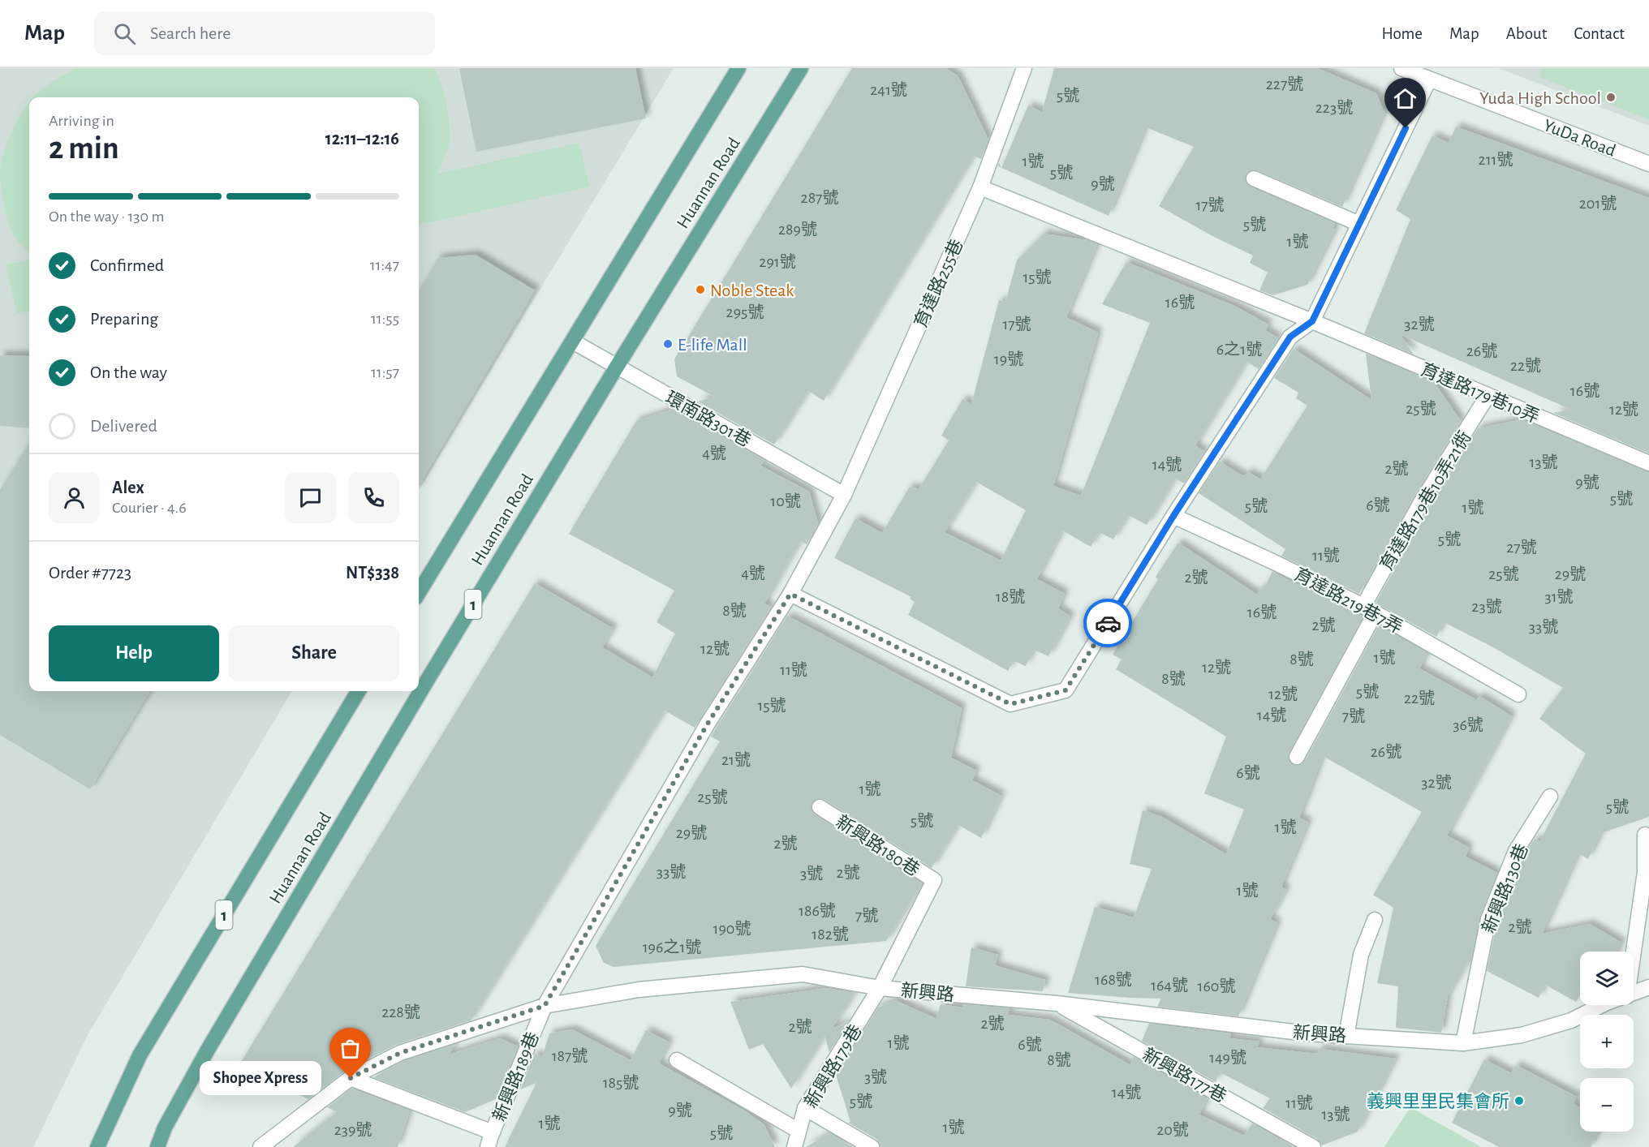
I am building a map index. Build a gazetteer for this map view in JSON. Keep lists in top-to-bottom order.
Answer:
{
  "streets": {
    "main road": ["Huannan Road", "1"],
    "street": [
      "YuDa Road",
      "育達路255巷",
      "育達路179巷10弄",
      "環南路301巷",
      "育達路179巷10弄21衖",
      "育達路219巷7弄",
      "新興路180巷",
      "新興路130巷",
      "新興路",
      "新興路179巷",
      "新興路177巷",
      "新興路189巷"
    ]
  },
  "crossings": [
    ["Huannan Road", "環南路301巷"],
    ["育達路255巷", "育達路179巷10弄"],
    ["育達路255巷", "環南路301巷"],
    ["育達路255巷", "新興路189巷"],
    ["育達路179巷10弄", "育達路179巷10弄21衖"],
    ["育達路179巷10弄21衖", "育達路219巷7弄"],
    ["新興路180巷", "新興路"],
    ["新興路180巷", "新興路179巷"],
    ["新興路130巷", "新興路"],
    ["新興路", "新興路179巷"],
    ["新興路", "新興路177巷"],
    ["新興路", "新興路189巷"]
  ],
  "places": [
    "Yuda High School",
    "Noble Steak",
    "E-life Mall",
    "Shopee Xpress",
    "義興里里民集會所"
  ],
  "house_numbers": [
    "227號",
    "241號",
    "5號",
    "223號",
    "211號",
    "1號",
    "5號",
    "9號",
    "287號",
    "201號",
    "17號",
    "5號",
    "289號",
    "1號",
    "291號",
    "15號",
    "16號",
    "295號",
    "17號",
    "32號",
    "6之1號",
    "26號",
    "19號",
    "22號",
    "16號",
    "25號",
    "12號",
    "4號",
    "13號",
    "14號",
    "2號",
    "9號",
    "5號",
    "10號",
    "6號",
    "5號",
    "1號",
    "5號",
    "27號",
    "11號",
    "4號",
    "25號",
    "29號",
    "2號",
    "18號",
    "31號",
    "23號",
    "8號",
    "16號",
    "2號",
    "33號",
    "12號",
    "1號",
    "8號",
    "12號",
    "11號",
    "8號",
    "5號",
    "12號",
    "22號",
    "15號",
    "14號",
    "7號",
    "36號",
    "26號",
    "21號",
    "6號",
    "32號",
    "1號",
    "25號",
    "5號",
    "5號",
    "1號",
    "29號",
    "2號",
    "33號",
    "2號",
    "3號",
    "1號",
    "186號",
    "7號",
    "2號",
    "190號",
    "182號",
    "196之1號",
    "168號",
    "164號",
    "160號",
    "228號",
    "2號",
    "2號",
    "1號",
    "6號",
    "187號",
    "149號",
    "8號",
    "3號",
    "185號",
    "14號",
    "5號",
    "11號",
    "9號",
    "13號",
    "1號",
    "1號",
    "239號",
    "20號",
    "5號"
  ],
  "page": {
    "header": "Map",
    "search": "Search here",
    "nav": [
      "Home",
      "Map",
      "About",
      "Contact"
    ],
    "heading": ["2 min", "Arriving in", "12:11–12:16"],
    "panel": [
      "Alex",
      "Courier · 4.6",
      "Order #7723",
      "NT$338"
    ],
    "bar": "On the way · 130 m",
    "list": [
      ["Confirmed", "11:47"],
      ["Preparing", "11:55"],
      ["On the way", "11:57"],
      "Delivered"
    ],
    "buttons": ["Help", "Share"],
    "map_buttons": ["+", "−"],
    "bubble": "Shopee Xpress"
  }
}
